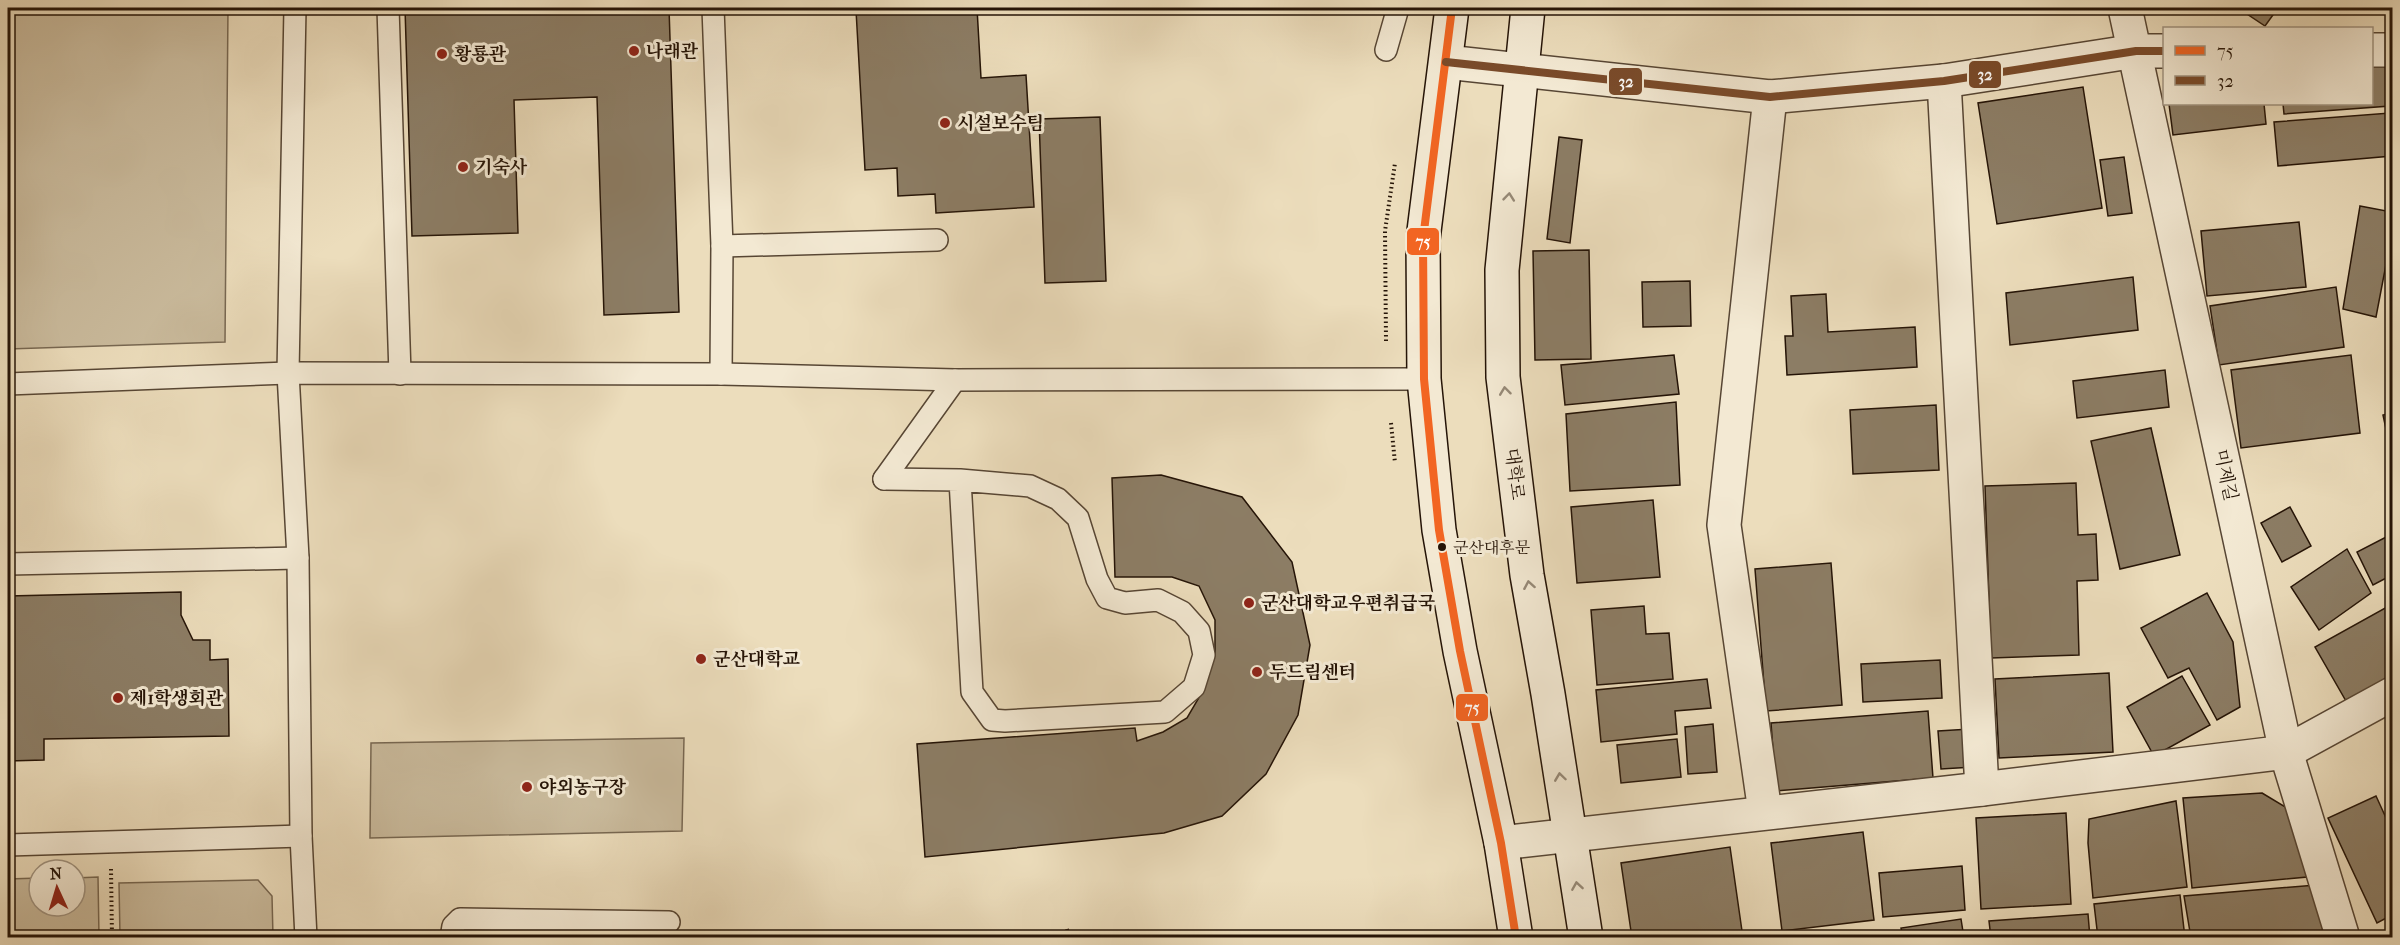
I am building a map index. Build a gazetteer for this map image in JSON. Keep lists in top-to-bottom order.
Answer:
{
  "streets": {
    "street": ["대학로", "미제길"]
  },
  "places": [
    "나래관",
    "황룡관",
    "시설보수팀",
    "기숙사",
    "군산대후문",
    "군산대학교우편취급국",
    "군산대학교",
    "두드림센터",
    "제1학생회관",
    "야외농구장"
  ],
  "lines": ["transit line 75", "transit line 32"],
  "legend": ["75", "32"],
  "north": "top"
}
